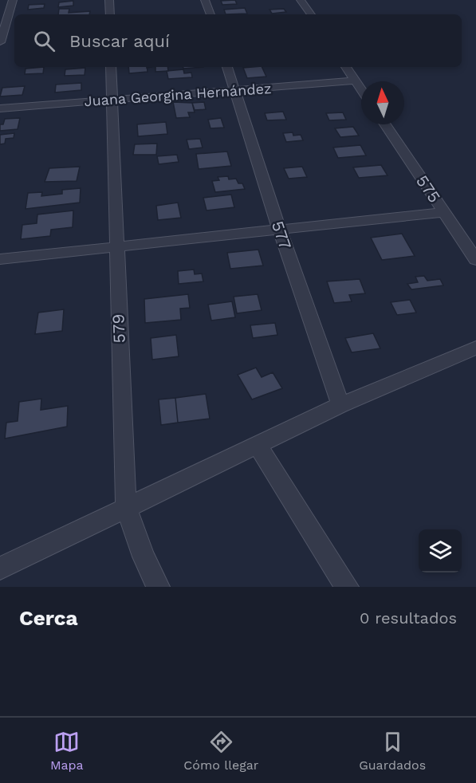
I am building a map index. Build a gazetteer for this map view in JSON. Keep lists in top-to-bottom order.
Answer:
{
  "streets": {
    "street": [
      "Juana Georgina Hernández",
      "575",
      "577",
      "579"
    ]
  },
  "crossings": [
    ["Juana Georgina Hernández", "577"],
    ["Juana Georgina Hernández", "579"]
  ],
  "north": "top",
  "page": {
    "search": "Buscar aquí",
    "heading": ["Cerca", "0 resultados"],
    "nav": ["Mapa", "Cómo llegar", "Guardados"]
  }
}
